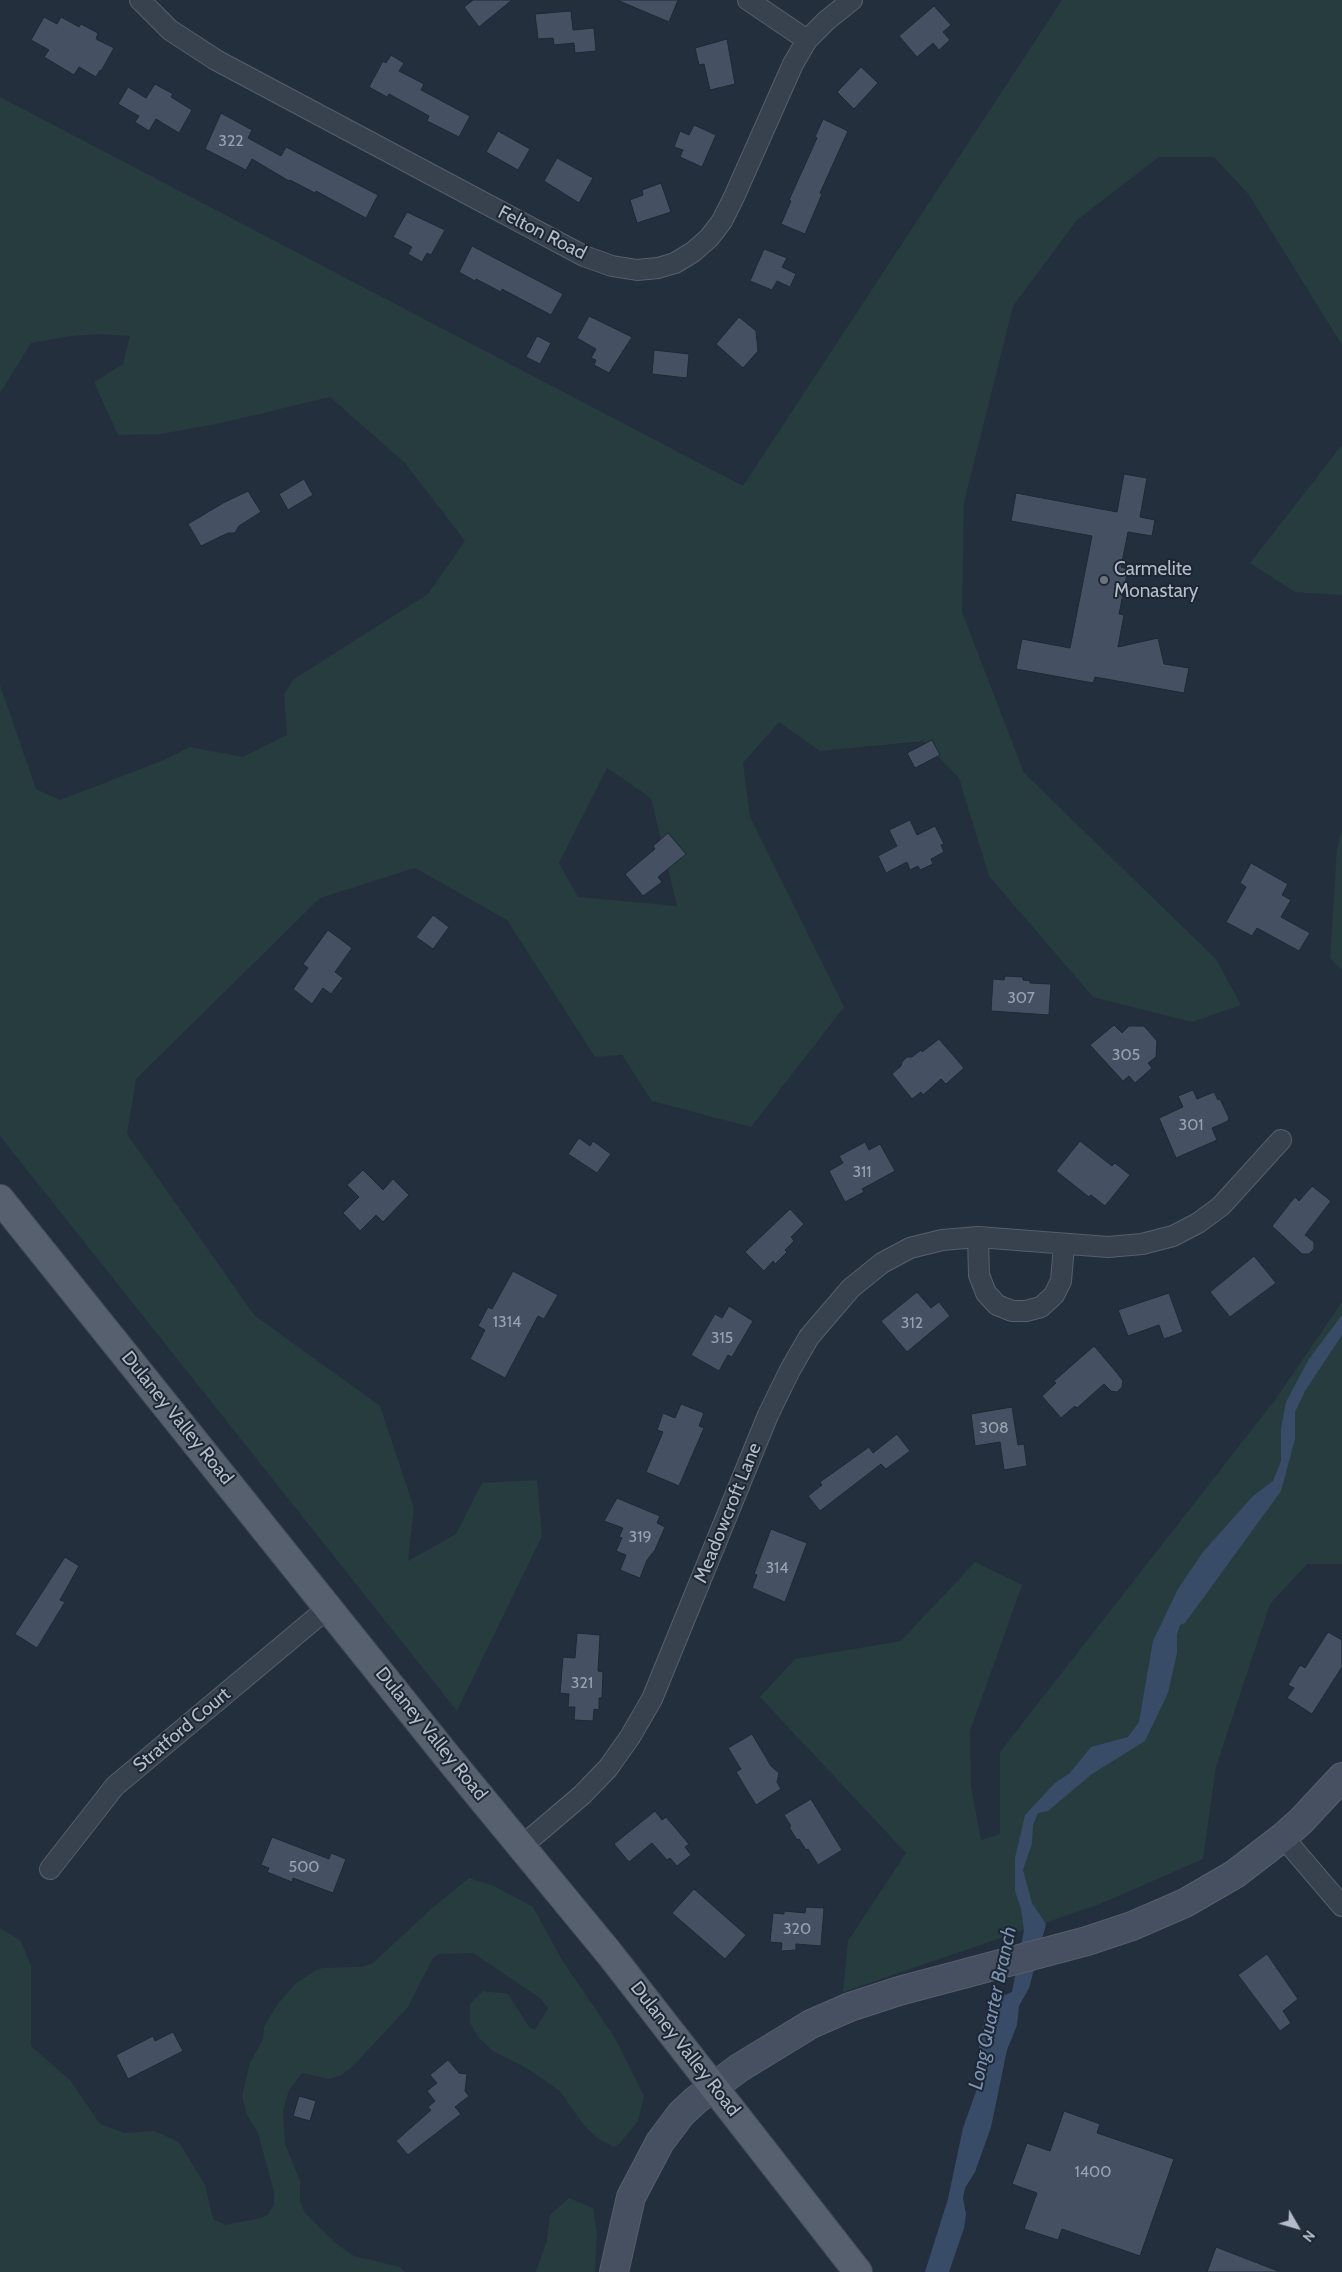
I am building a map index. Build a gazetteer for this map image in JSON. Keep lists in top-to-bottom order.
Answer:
{
  "streets": {
    "main road": ["Dulaney Valley Road"],
    "street": ["Felton Road", "Meadowcroft Lane", "Stratford Court"]
  },
  "crossings": [
    ["Dulaney Valley Road", "Meadowcroft Lane"],
    ["Dulaney Valley Road", "Stratford Court"]
  ],
  "water": ["Long Quarter Branch"],
  "places": ["Carmelite Monastary"],
  "house_numbers": [
    "322",
    "307",
    "305",
    "301",
    "311",
    "1314",
    "312",
    "315",
    "308",
    "319",
    "314",
    "321",
    "500",
    "320",
    "1400"
  ],
  "north": "bottom right"
}
